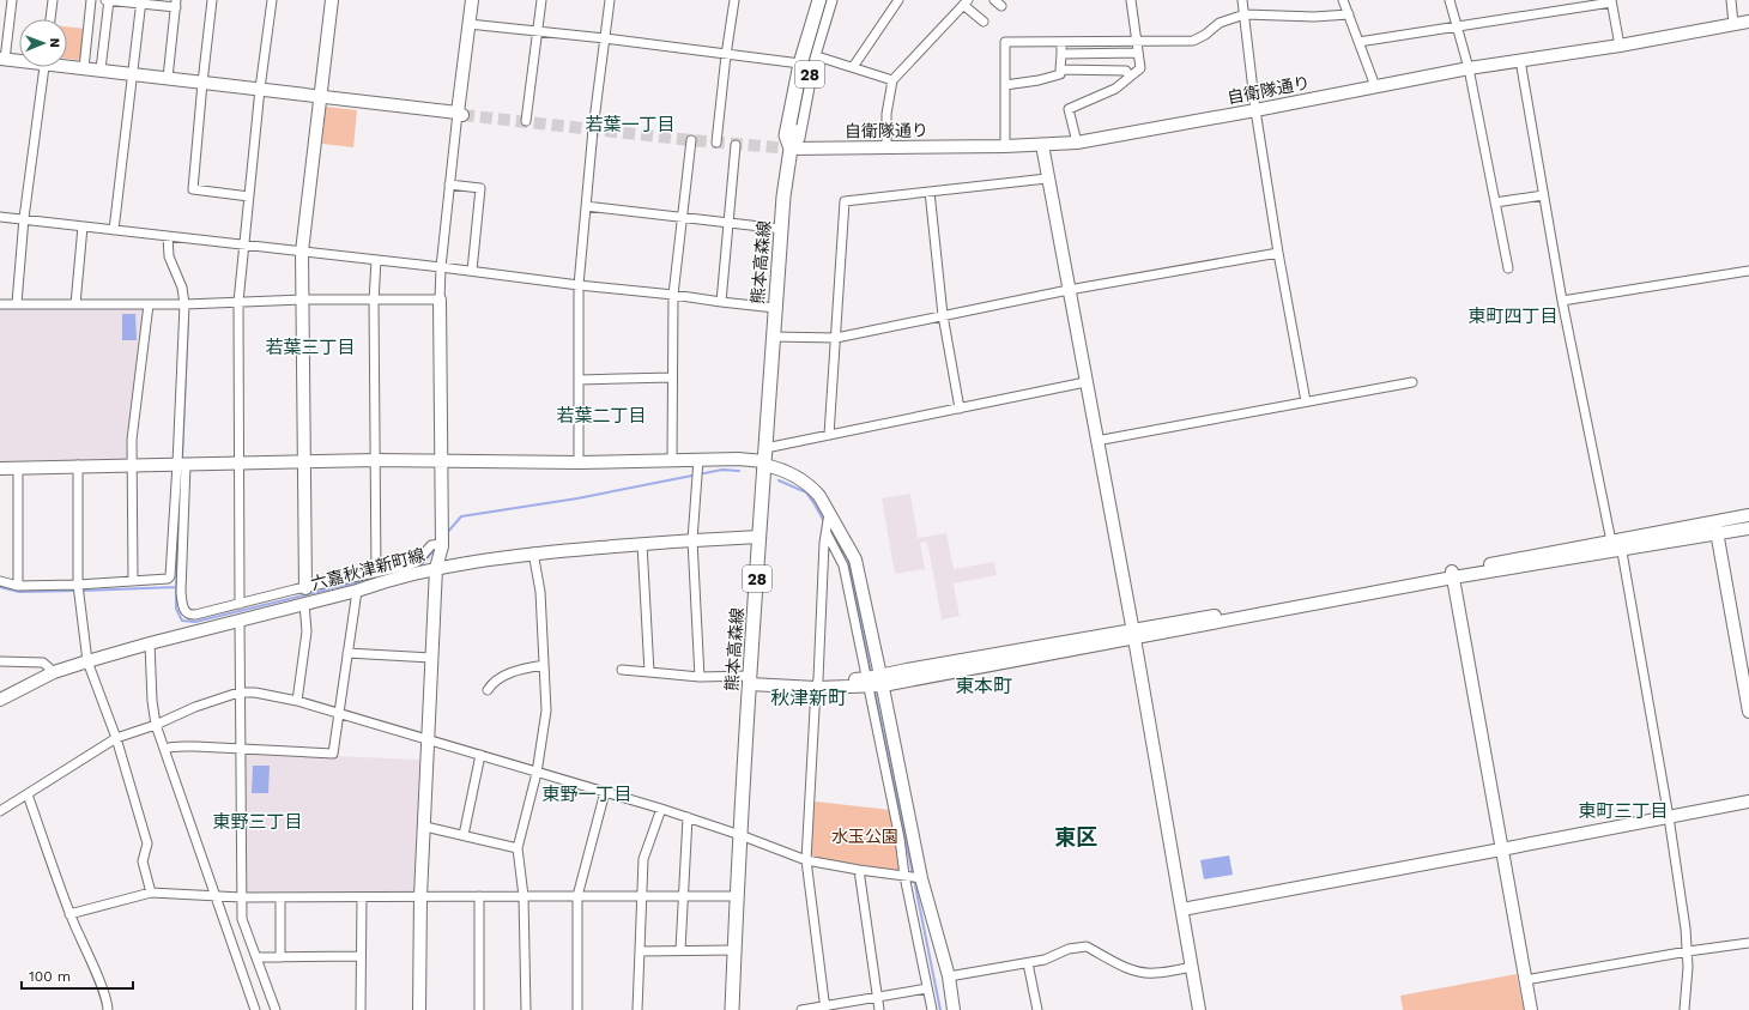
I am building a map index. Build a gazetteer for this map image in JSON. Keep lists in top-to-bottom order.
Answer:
{
  "streets": {
    "main road": ["28", "熊本高森線"],
    "street": ["自衛隊通り", "六嘉秋津新町線"]
  },
  "crossings": [
    ["自衛隊通り", "熊本高森線"],
    ["熊本高森線", "六嘉秋津新町線"]
  ],
  "districts": [
    "若葉一丁目",
    "東町四丁目",
    "若葉三丁目",
    "若葉二丁目",
    "東本町",
    "秋津新町",
    "東野一丁目",
    "東町三丁目",
    "東野三丁目",
    "東区"
  ],
  "parks": ["水玉公園"],
  "scale_bar": "100 m",
  "north": "right"
}
